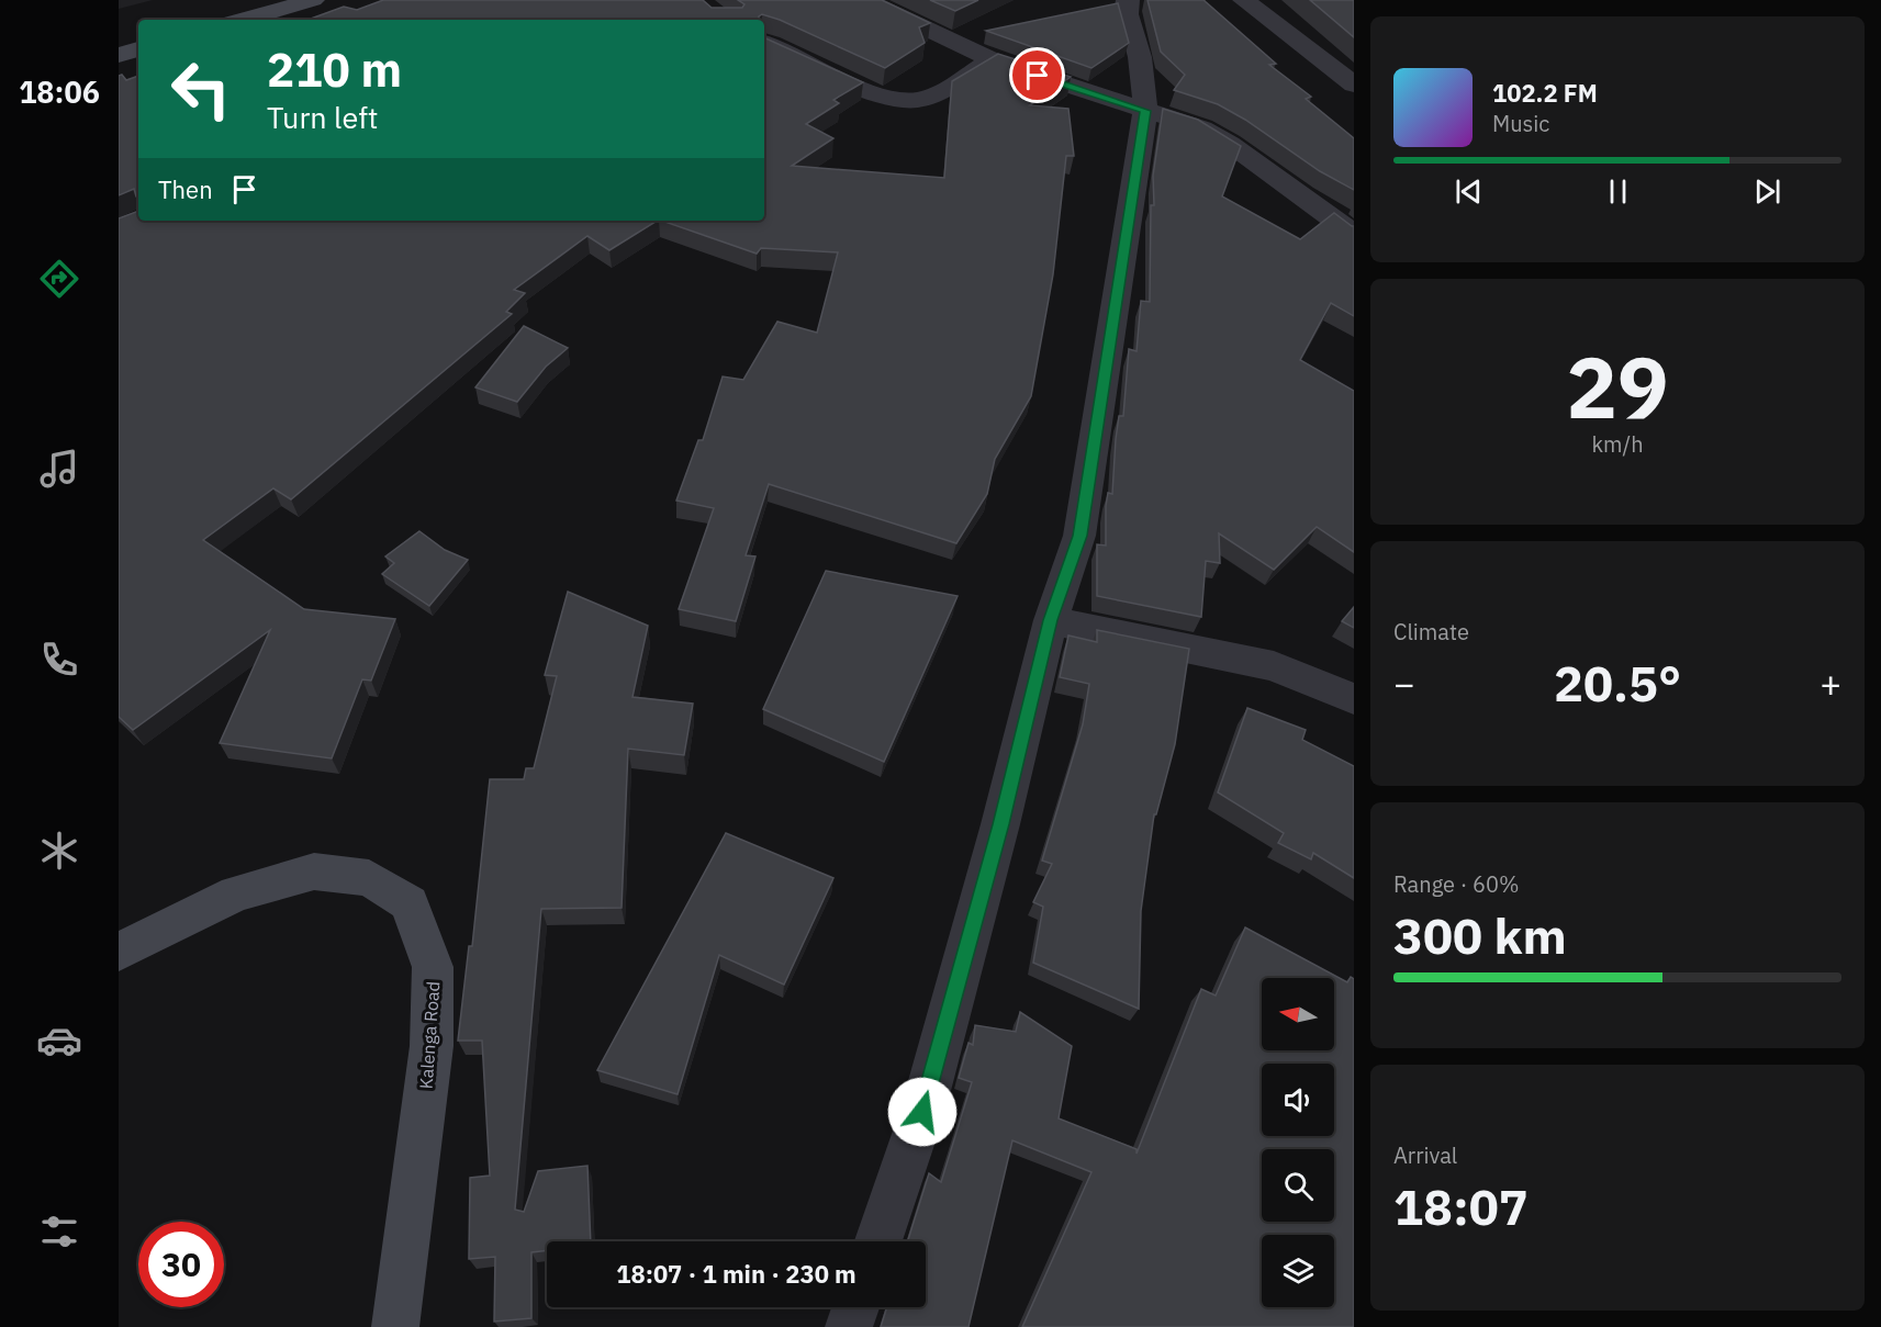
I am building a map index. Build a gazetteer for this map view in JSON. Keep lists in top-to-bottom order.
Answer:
{
  "streets": {
    "main road": ["Kalenga Road"]
  },
  "north": "left",
  "page": {
    "tabs": "18:06",
    "turn": ["210 m", "Turn left"],
    "song": ["102.2 FM", "Music"],
    "then": "Then",
    "tile": [
      ["29", "km/h"],
      "Climate",
      ["Range · 60%", "300 km"],
      ["Arrival", "18:07"]
    ],
    "heat": ["−", "20.5°", "+"],
    "limit": "30",
    "trip": "18:07 · 1 min · 230 m"
  }
}
